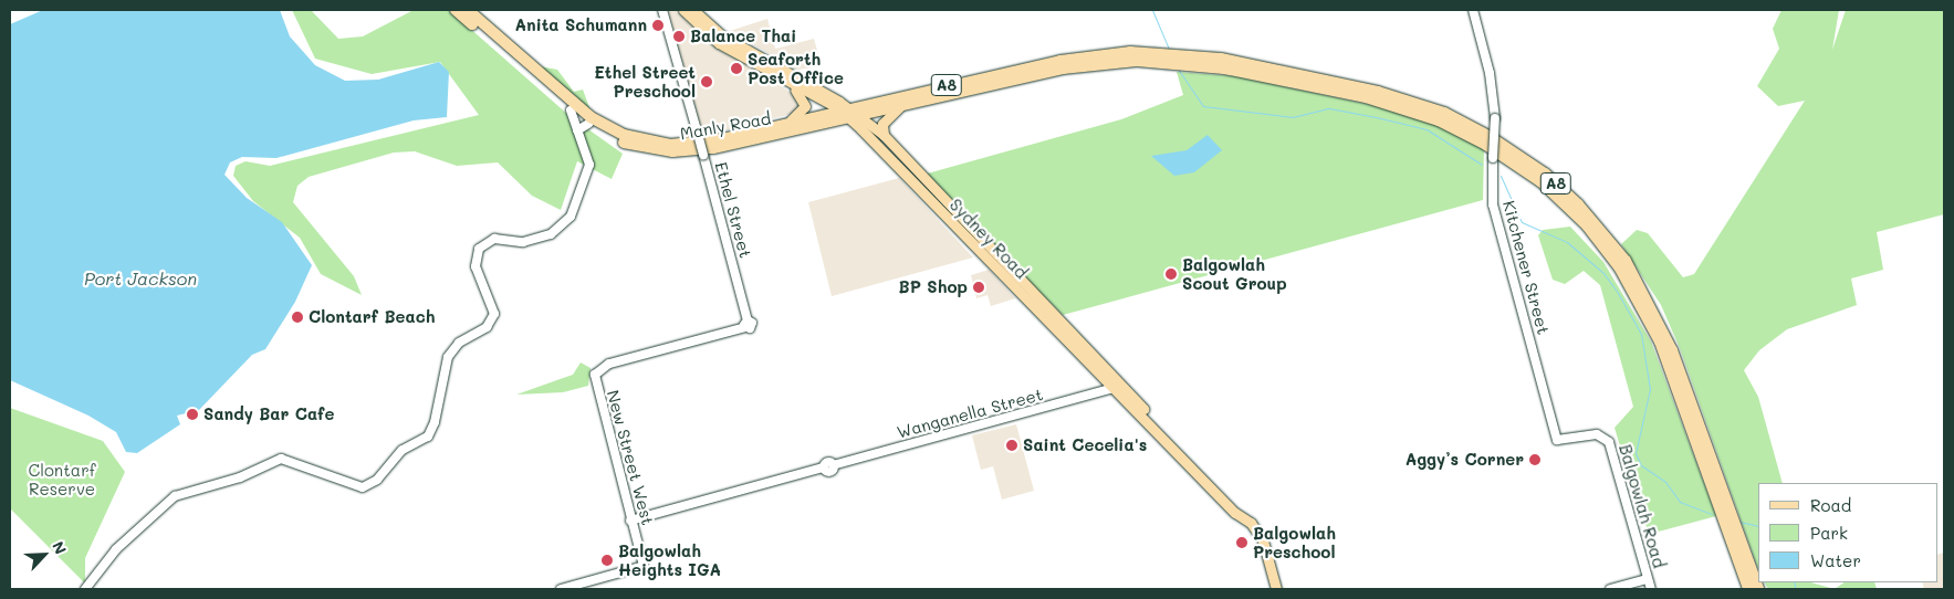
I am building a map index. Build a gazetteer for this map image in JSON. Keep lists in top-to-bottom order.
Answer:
{
  "streets": {
    "highway": ["A8", "Manly Road"],
    "main road": ["Sydney Road"],
    "street": [
      "Ethel Street",
      "Kitchener Street",
      "Wanganella Street",
      "New Street West",
      "Balgowlah Road"
    ]
  },
  "crossings": [
    ["A8", "Manly Road"],
    ["A8", "Sydney Road"],
    ["Manly Road", "Sydney Road"],
    ["Ethel Street", "New Street West"],
    ["Sydney Road", "Wanganella Street"],
    ["Kitchener Street", "Balgowlah Road"],
    ["Wanganella Street", "New Street West"]
  ],
  "water": ["Port Jackson"],
  "parks": ["Clontarf Reserve"],
  "places": [
    "Anita Schumann",
    "Balance Thai",
    "Seaforth Post Office",
    "Ethel Street Preschool",
    "Balgowlah Scout Group",
    "BP Shop",
    "Clontarf Beach",
    "Sandy Bar Cafe",
    "Saint Cecelia's",
    "Aggy’s Corner",
    "Balgowlah Preschool",
    "Balgowlah Heights IGA"
  ],
  "legend": ["Road", "Park", "Water"],
  "north": "top right"
}
